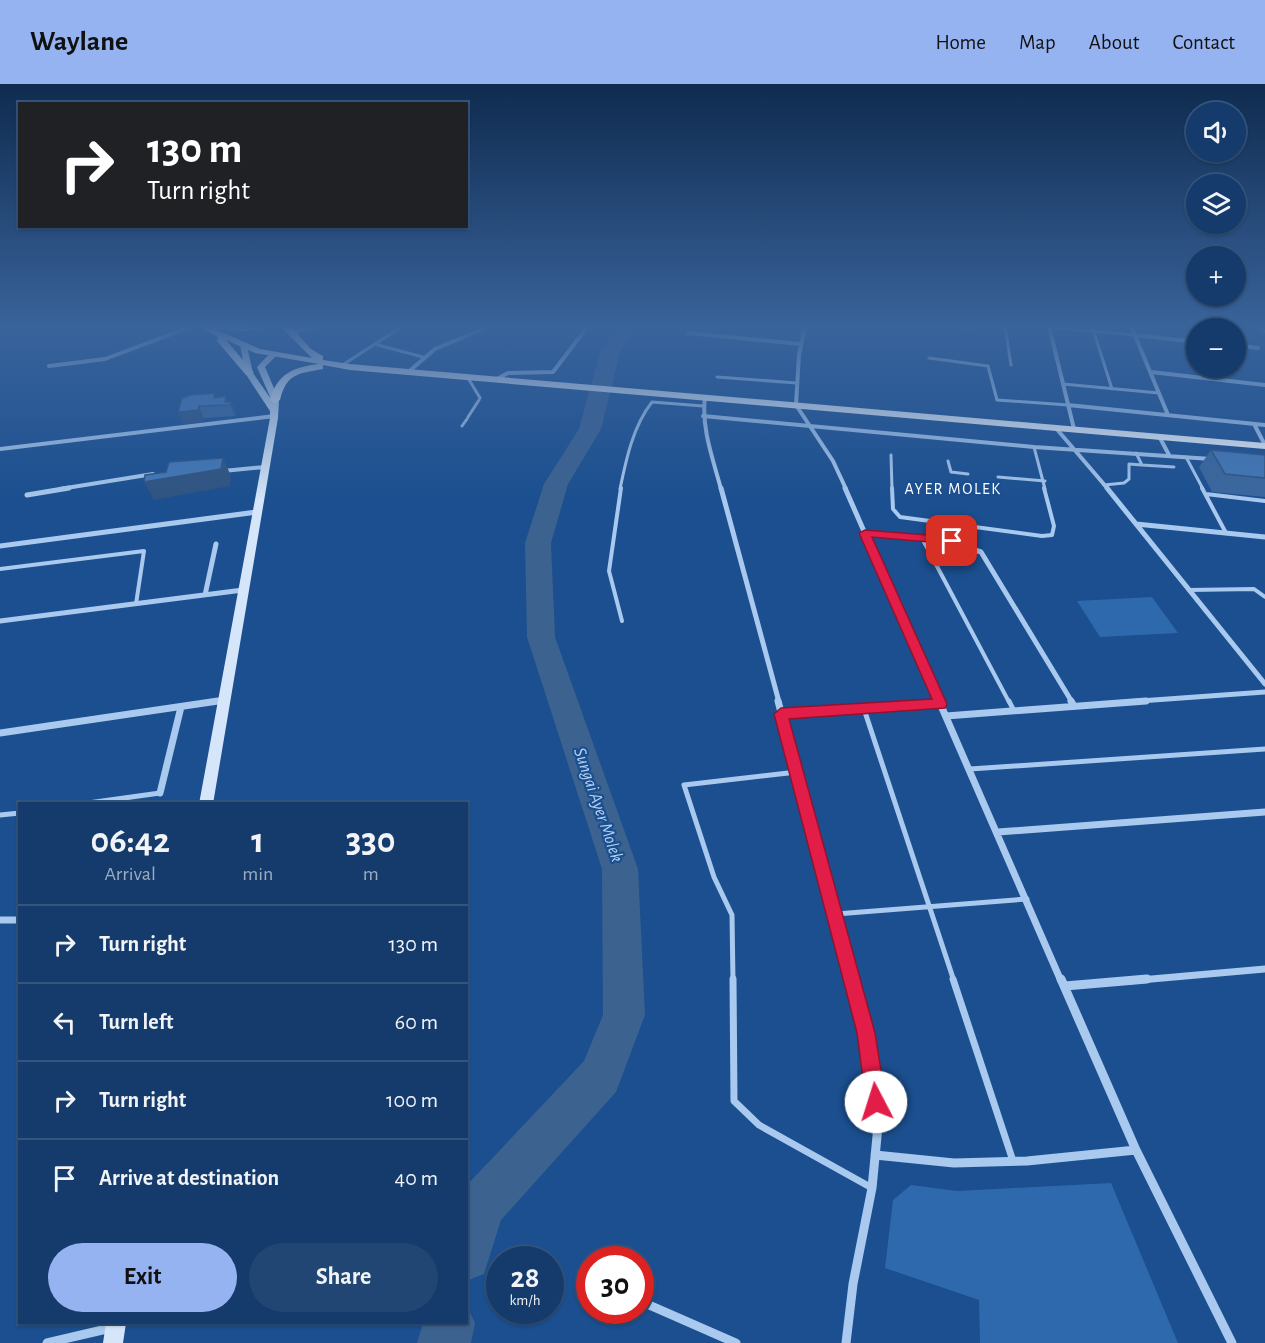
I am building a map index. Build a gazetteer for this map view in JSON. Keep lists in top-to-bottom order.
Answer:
{
  "districts": ["AYER MOLEK"],
  "water": ["Sungai Ayer Molek"],
  "page": {
    "header": "Waylane",
    "nav": [
      "Home",
      "Map",
      "About",
      "Contact"
    ],
    "map_buttons": ["+", "−"],
    "turn": ["130 m", "Turn right"],
    "eta": [
      "06:42",
      "Arrival",
      "1",
      "min",
      "330",
      "m"
    ],
    "list": [
      {
        "name": "Turn right",
        "value": "130 m"
      },
      {
        "name": "Turn left",
        "value": "60 m"
      },
      {
        "name": "Turn right",
        "value": "100 m"
      },
      {
        "name": "Arrive at destination",
        "value": "40 m"
      }
    ],
    "buttons": ["Exit", "Share"],
    "speed": "28 km/h",
    "limit": "30"
  }
}
